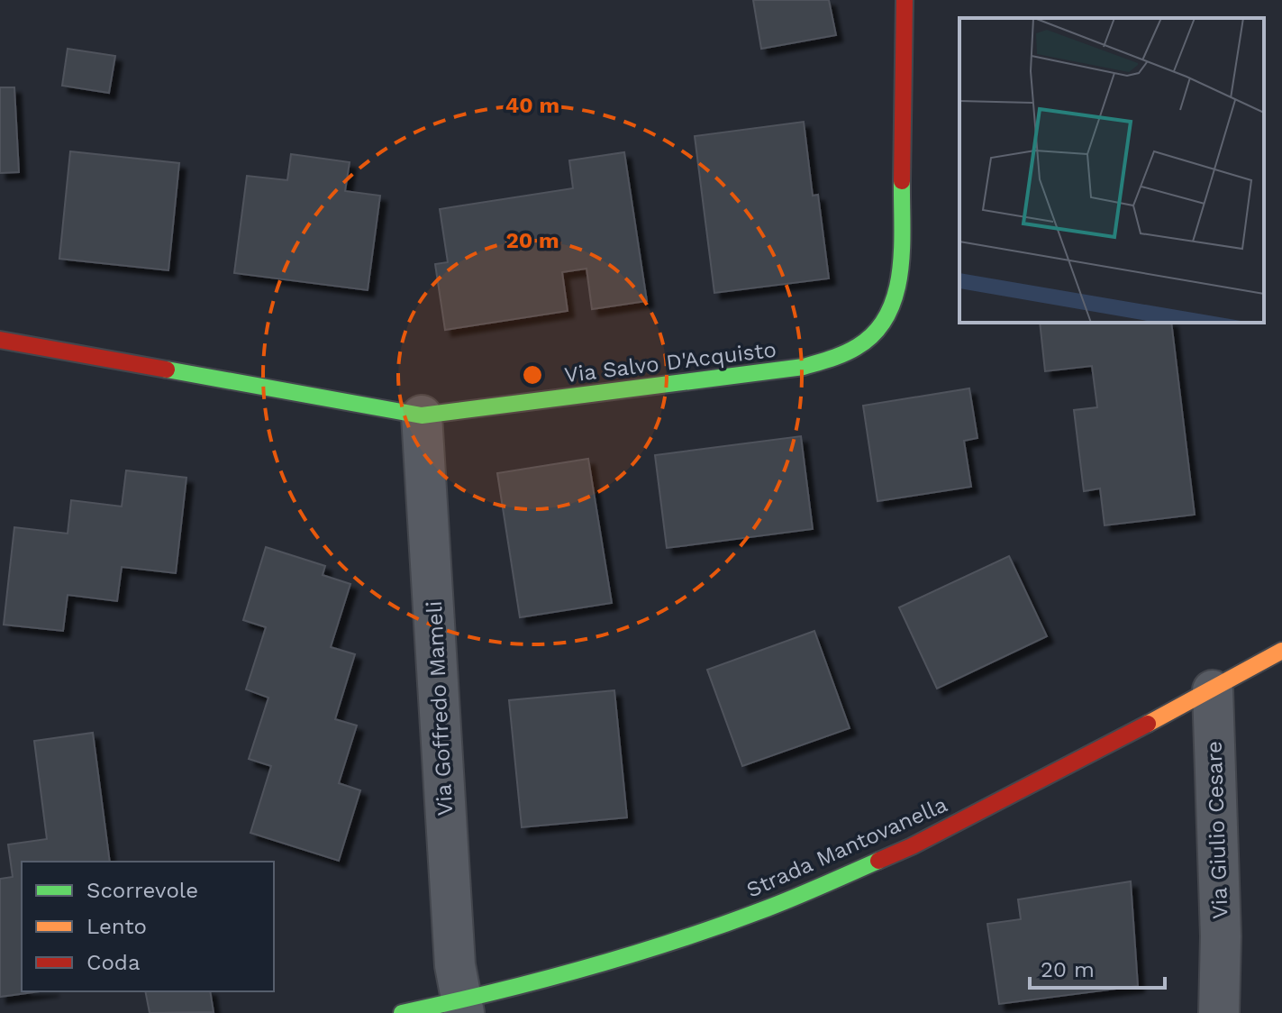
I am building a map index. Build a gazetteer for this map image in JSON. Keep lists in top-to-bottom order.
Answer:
{
  "streets": {
    "street": [
      "Via Salvo D'Acquisto",
      "Via Goffredo Mameli",
      "Via Giulio Cesare",
      "Strada Mantovanella"
    ]
  },
  "crossings": [
    ["Via Salvo D'Acquisto", "Via Goffredo Mameli"],
    ["Via Goffredo Mameli", "Strada Mantovanella"],
    ["Via Giulio Cesare", "Strada Mantovanella"]
  ],
  "legend": ["Scorrevole", "Lento", "Coda"],
  "scale_bar": "20 m",
  "rings": ["40 m", "20 m"]
}
